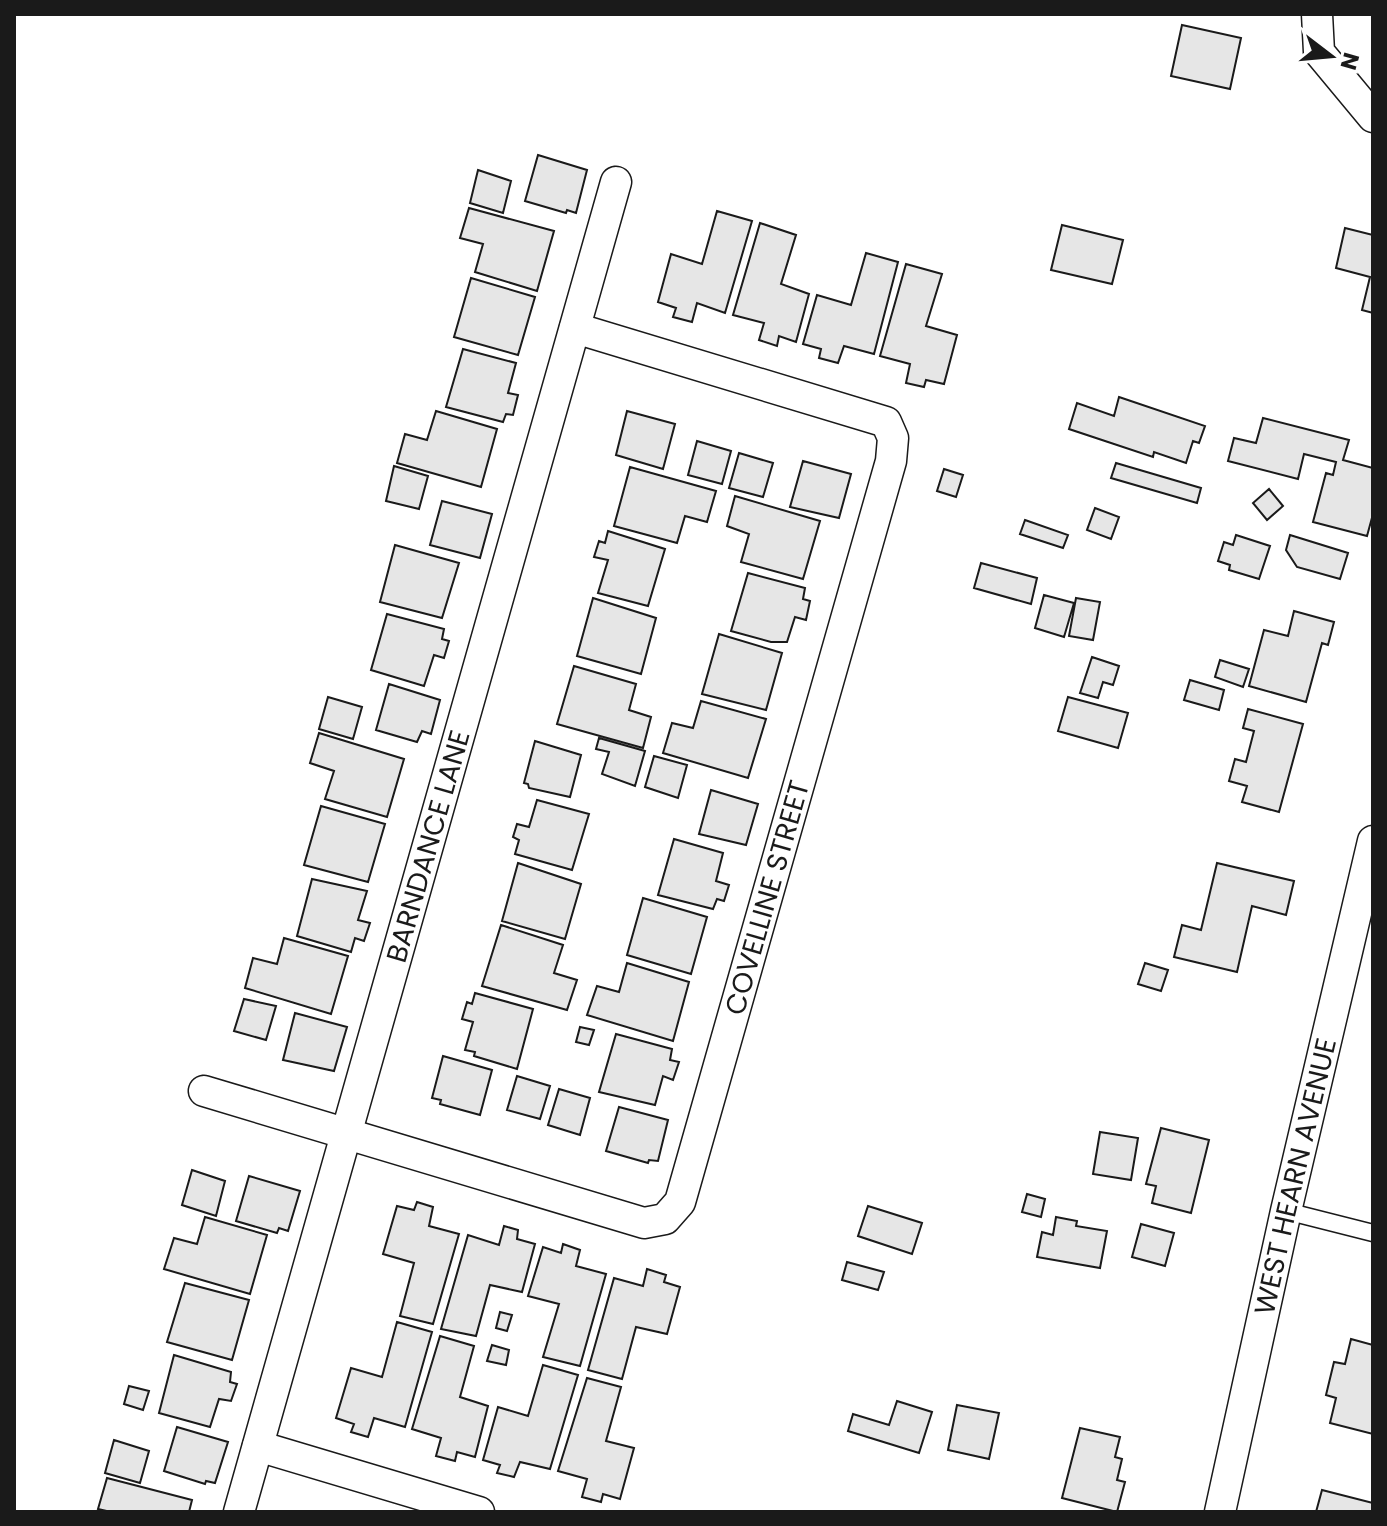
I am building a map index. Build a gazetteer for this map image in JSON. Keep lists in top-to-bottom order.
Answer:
{
  "streets": {
    "street": ["BARNDANCE LANE", "COVELLINE STREET", "WEST HEARN AVENUE"]
  },
  "crossings": [
    ["BARNDANCE LANE", "COVELLINE STREET"]
  ],
  "north": "right"
}
